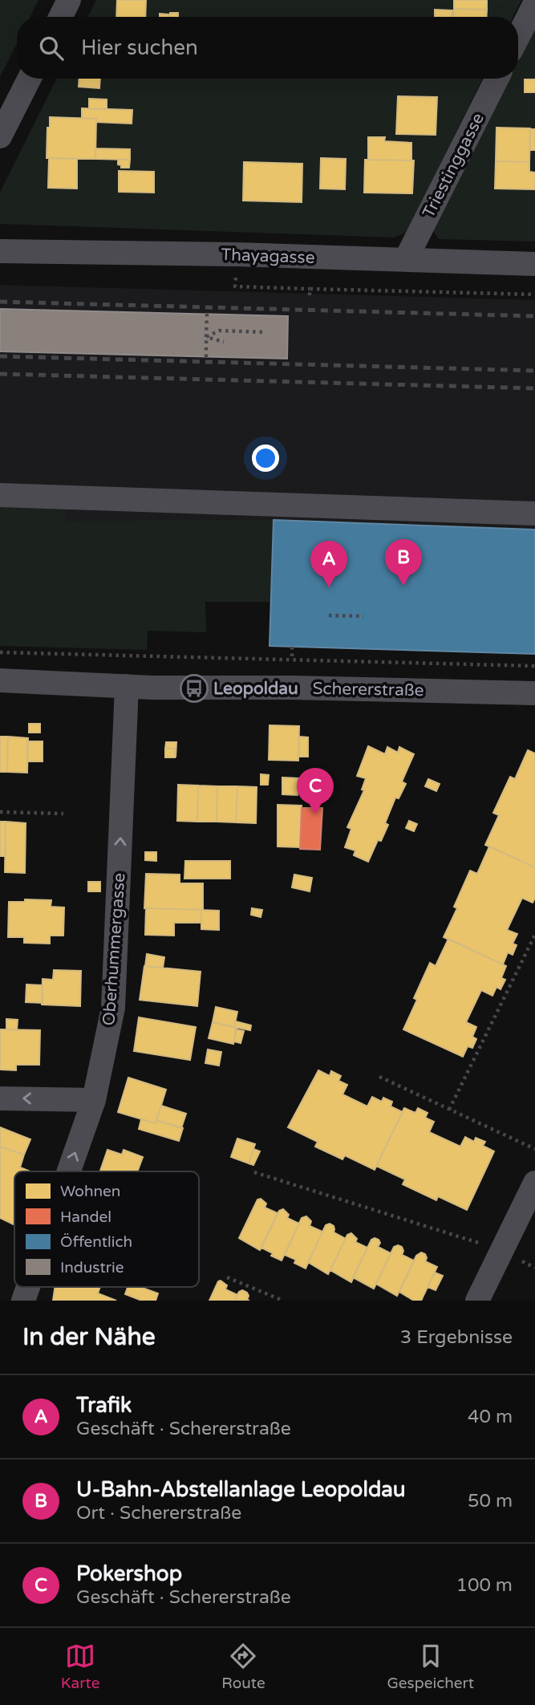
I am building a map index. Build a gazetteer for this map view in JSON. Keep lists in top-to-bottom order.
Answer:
{
  "streets": {
    "street": [
      "Triestinggasse",
      "Thayagasse",
      "Schererstraße",
      "Oberhummergasse"
    ]
  },
  "crossings": [
    ["Triestinggasse", "Thayagasse"],
    ["Schererstraße", "Oberhummergasse"]
  ],
  "one_way": ["Oberhummergasse"],
  "places": {
    "bus stop": ["Leopoldau"]
  },
  "legend": [
    "Wohnen",
    "Handel",
    "Öffentlich",
    "Industrie"
  ],
  "page": {
    "search": "Hier suchen",
    "pins": ["B", "A", "C"],
    "heading": ["In der Nähe", "3 Ergebnisse"],
    "list": [
      {
        "mark": "A",
        "name": "Trafik",
        "note": "Geschäft · Schererstraße",
        "value": "40 m"
      },
      {
        "mark": "B",
        "name": "U-Bahn-Abstellanlage Leopoldau",
        "note": "Ort · Schererstraße",
        "value": "50 m"
      },
      {
        "mark": "C",
        "name": "Pokershop",
        "note": "Geschäft · Schererstraße",
        "value": "100 m"
      }
    ],
    "nav": ["Karte", "Route", "Gespeichert"]
  }
}
